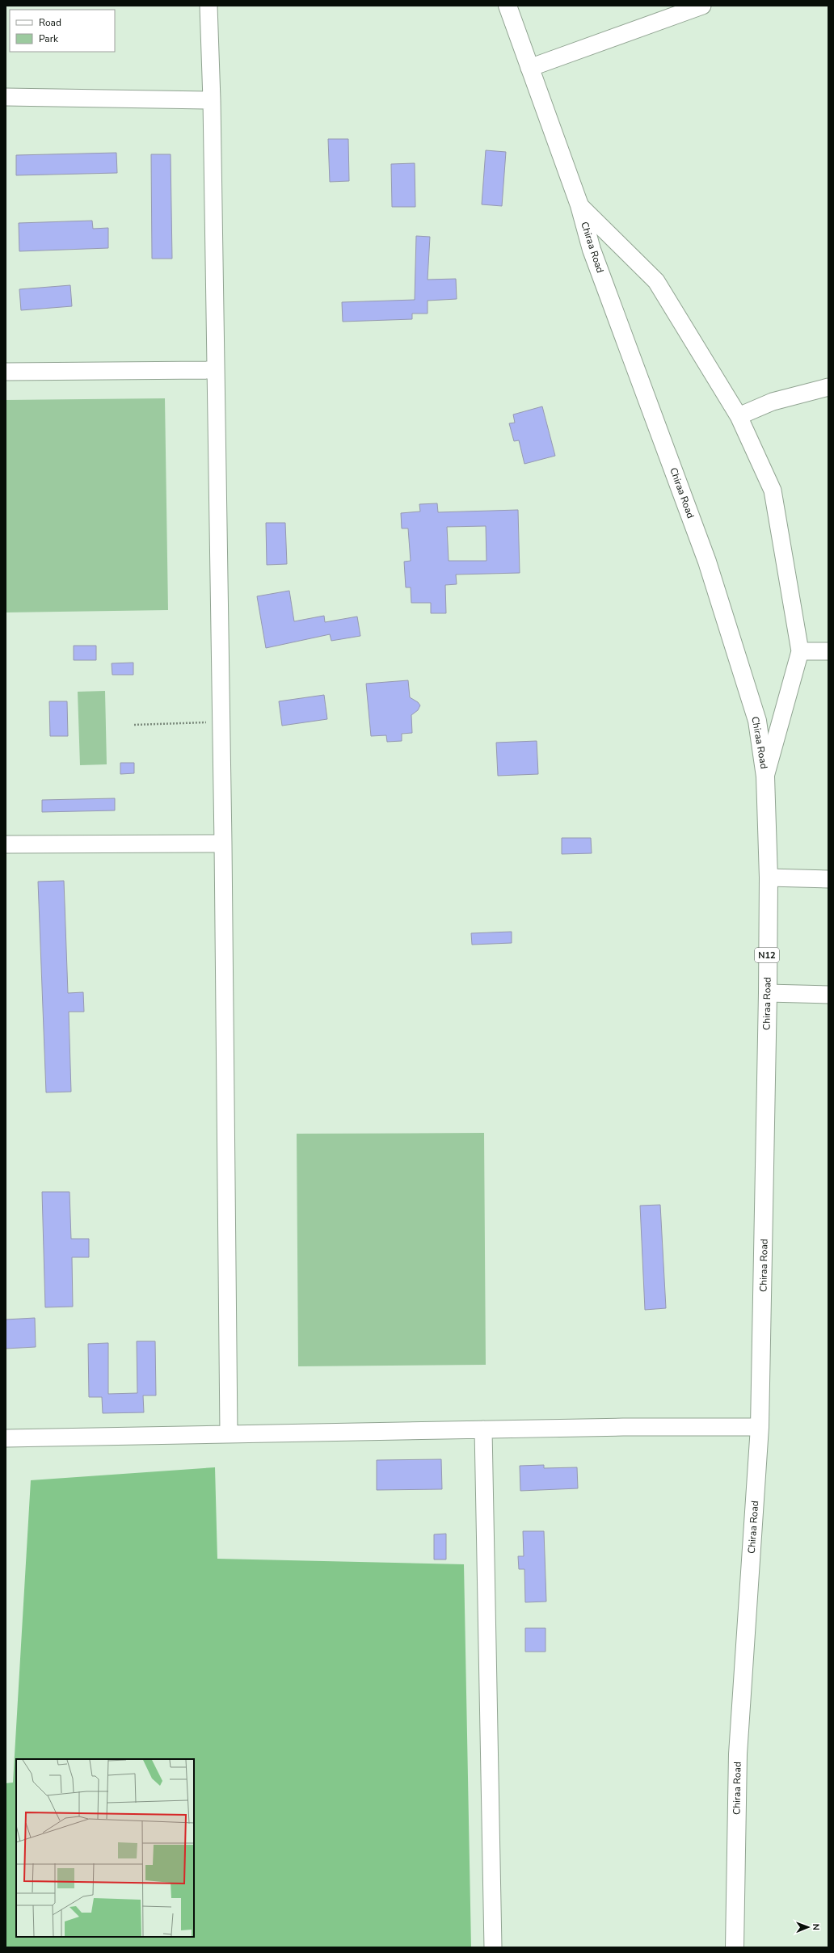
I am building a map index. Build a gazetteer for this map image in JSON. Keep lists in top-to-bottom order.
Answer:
{
  "streets": {
    "highway": ["Chiraa Road", "N12"]
  },
  "legend": ["Road", "Park"],
  "north": "right"
}
